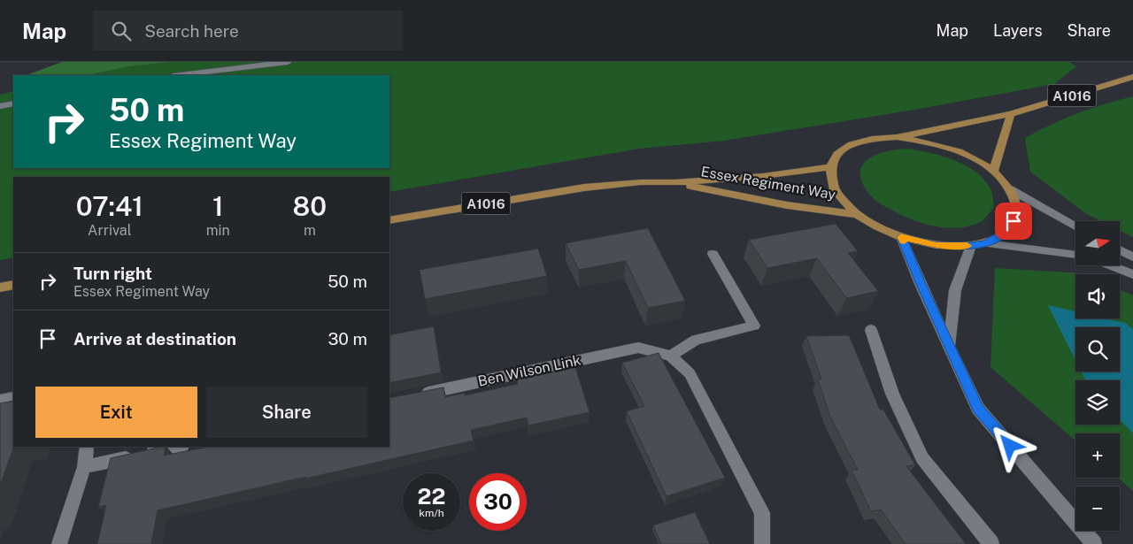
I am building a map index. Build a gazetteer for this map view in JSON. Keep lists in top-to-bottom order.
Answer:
{
  "streets": {
    "main road": ["A1016", "Essex Regiment Way"],
    "street": ["Ben Wilson Link"]
  },
  "north": "right",
  "page": {
    "header": "Map",
    "search": "Search here",
    "nav": ["Map", "Layers", "Share"],
    "turn": ["50 m", "Essex Regiment Way"],
    "eta": [
      "07:41",
      "Arrival",
      "1",
      "min",
      "80",
      "m"
    ],
    "map_buttons": ["+", "−"],
    "list": [
      {
        "name": "Turn right",
        "note": "Essex Regiment Way",
        "value": "50 m"
      },
      {
        "name": "Arrive at destination",
        "value": "30 m"
      }
    ],
    "buttons": ["Exit", "Share"],
    "speed": "22 km/h",
    "limit": "30"
  }
}
